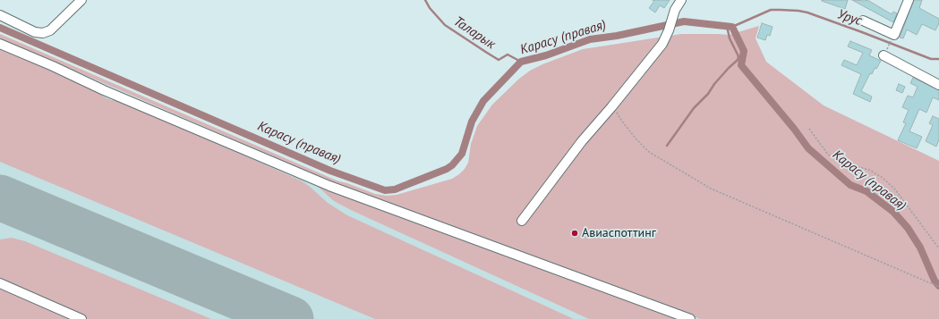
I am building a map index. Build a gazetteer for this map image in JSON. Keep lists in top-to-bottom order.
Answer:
{
  "water": ["Урус", "Таларык", "Карасу (правая)"],
  "places": ["Авиаспоттинг"]
}
